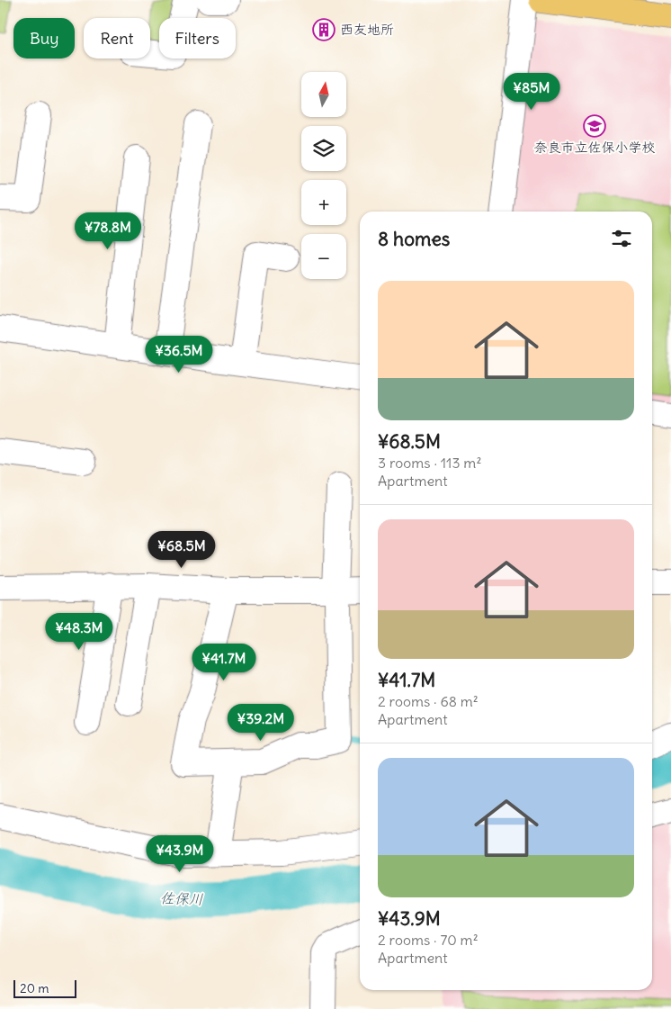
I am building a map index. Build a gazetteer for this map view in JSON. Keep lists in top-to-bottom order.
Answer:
{
  "water": ["佐保川"],
  "places": {
    "building": ["西友地所"],
    "school or university": ["奈良市立佐保小学校"]
  },
  "scale_bar": "20 m",
  "north": "top",
  "page": {
    "chip": ["Buy", "Rent", "Filters"],
    "map_buttons": ["+", "−"],
    "price": [
      "¥85M",
      "¥78.8M",
      "¥36.5M",
      "¥68.5M",
      "¥48.3M",
      "¥41.7M",
      "¥39.2M",
      "¥43.9M"
    ],
    "heading": "8 homes",
    "list": [
      {
        "name": "¥68.5M",
        "note": "3 rooms · 113 m² · Apartment"
      },
      {
        "name": "¥41.7M",
        "note": "2 rooms · 68 m² · Apartment"
      },
      {
        "name": "¥43.9M",
        "note": "2 rooms · 70 m² · Apartment"
      }
    ],
    "scale": "20 m"
  }
}
